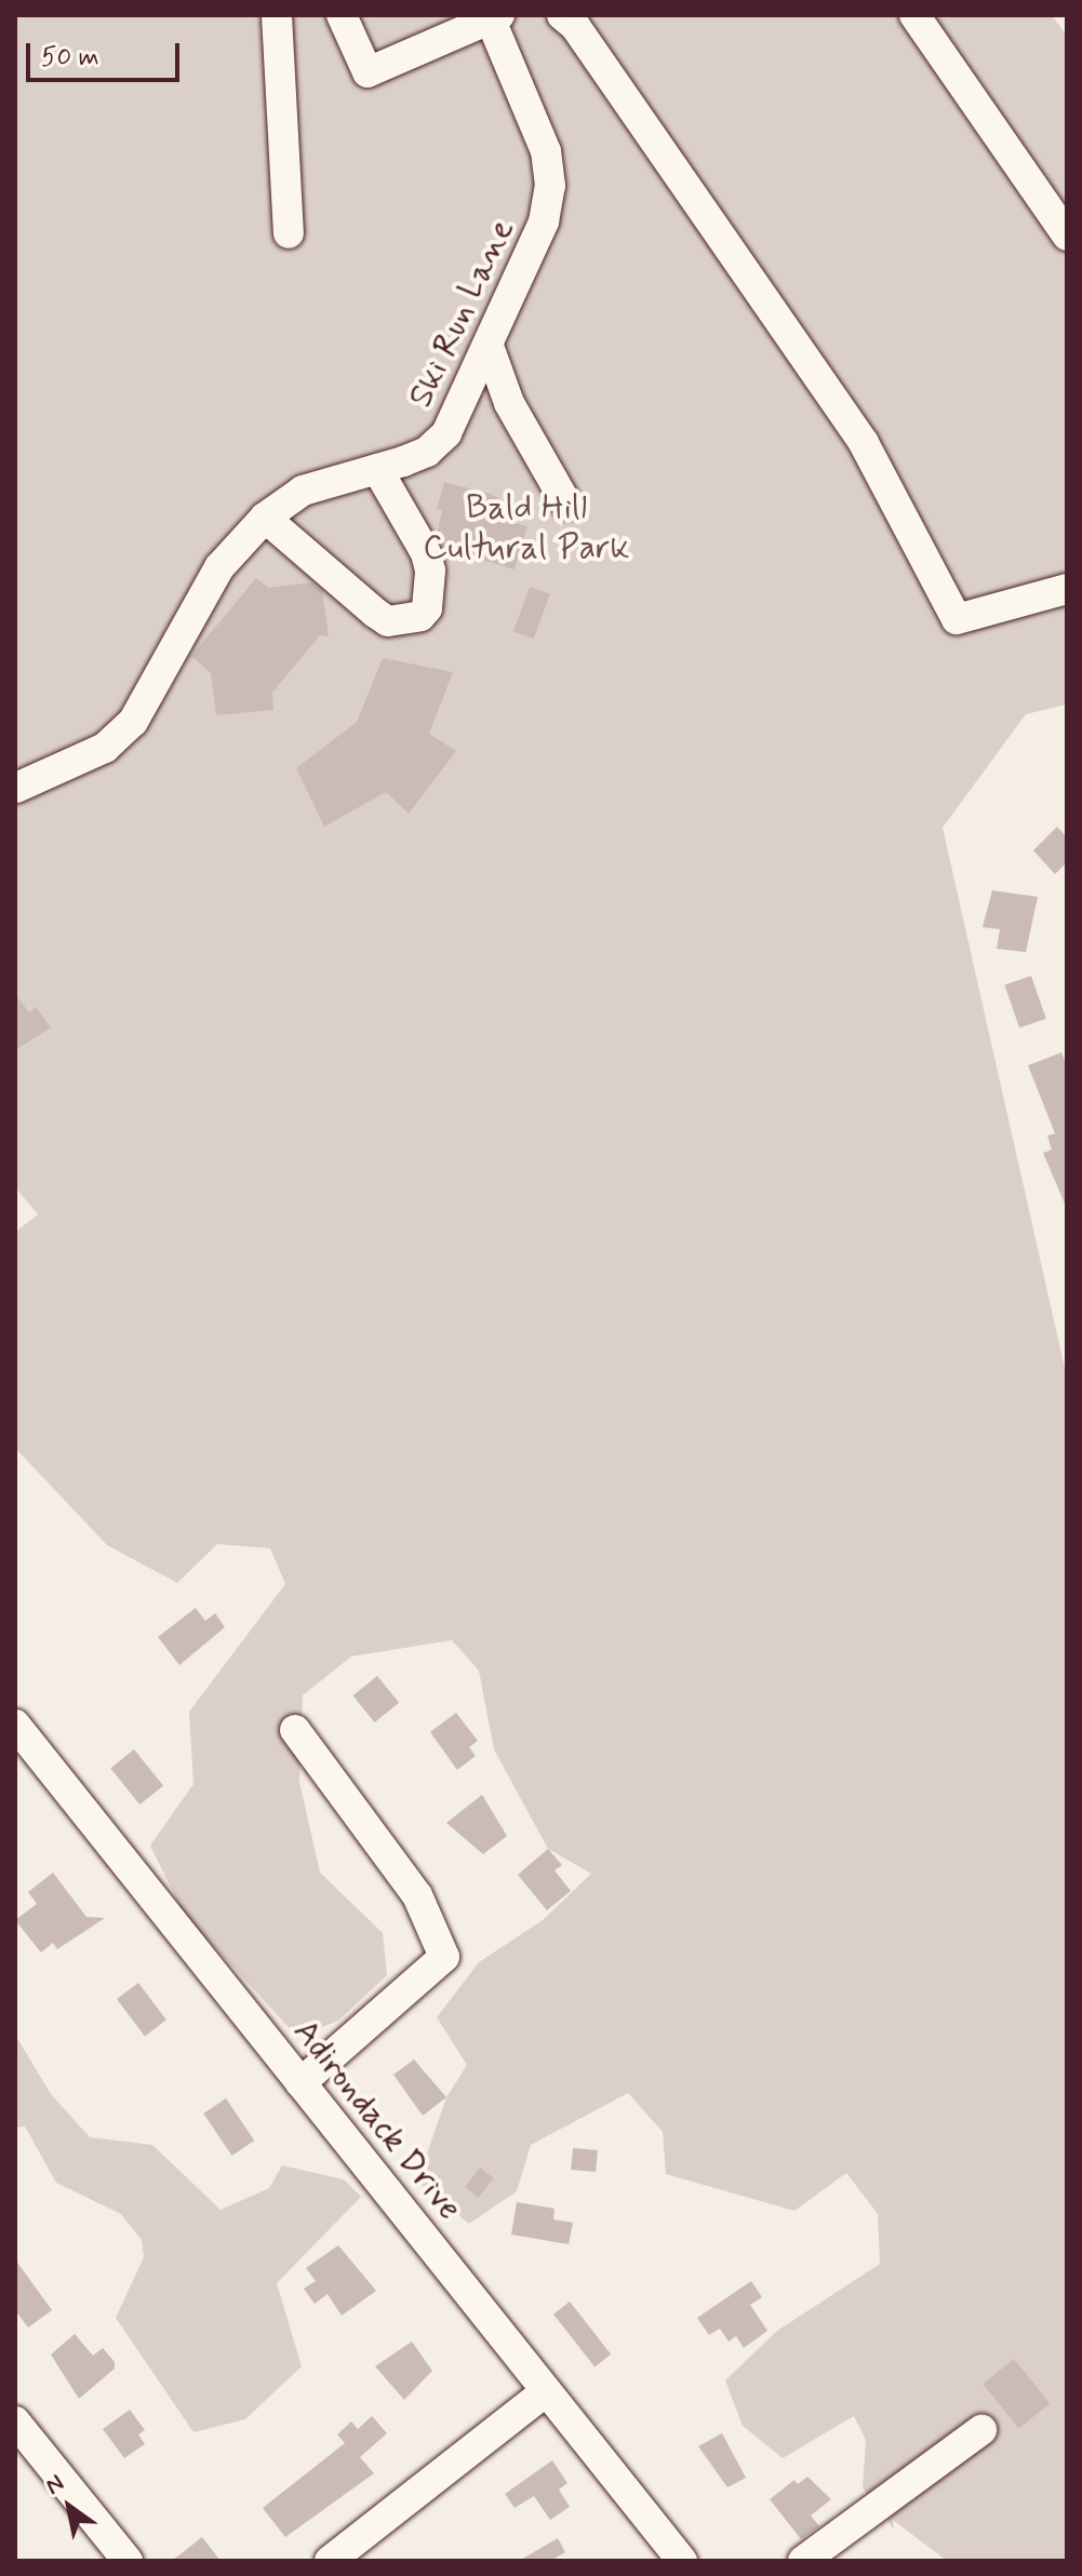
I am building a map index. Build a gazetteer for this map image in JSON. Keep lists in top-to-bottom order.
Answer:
{
  "streets": {
    "street": ["Ski Run Lane", "Adirondack Drive"]
  },
  "parks": ["Bald Hill Cultural Park"],
  "scale_bar": "50 m",
  "north": "top left"
}
